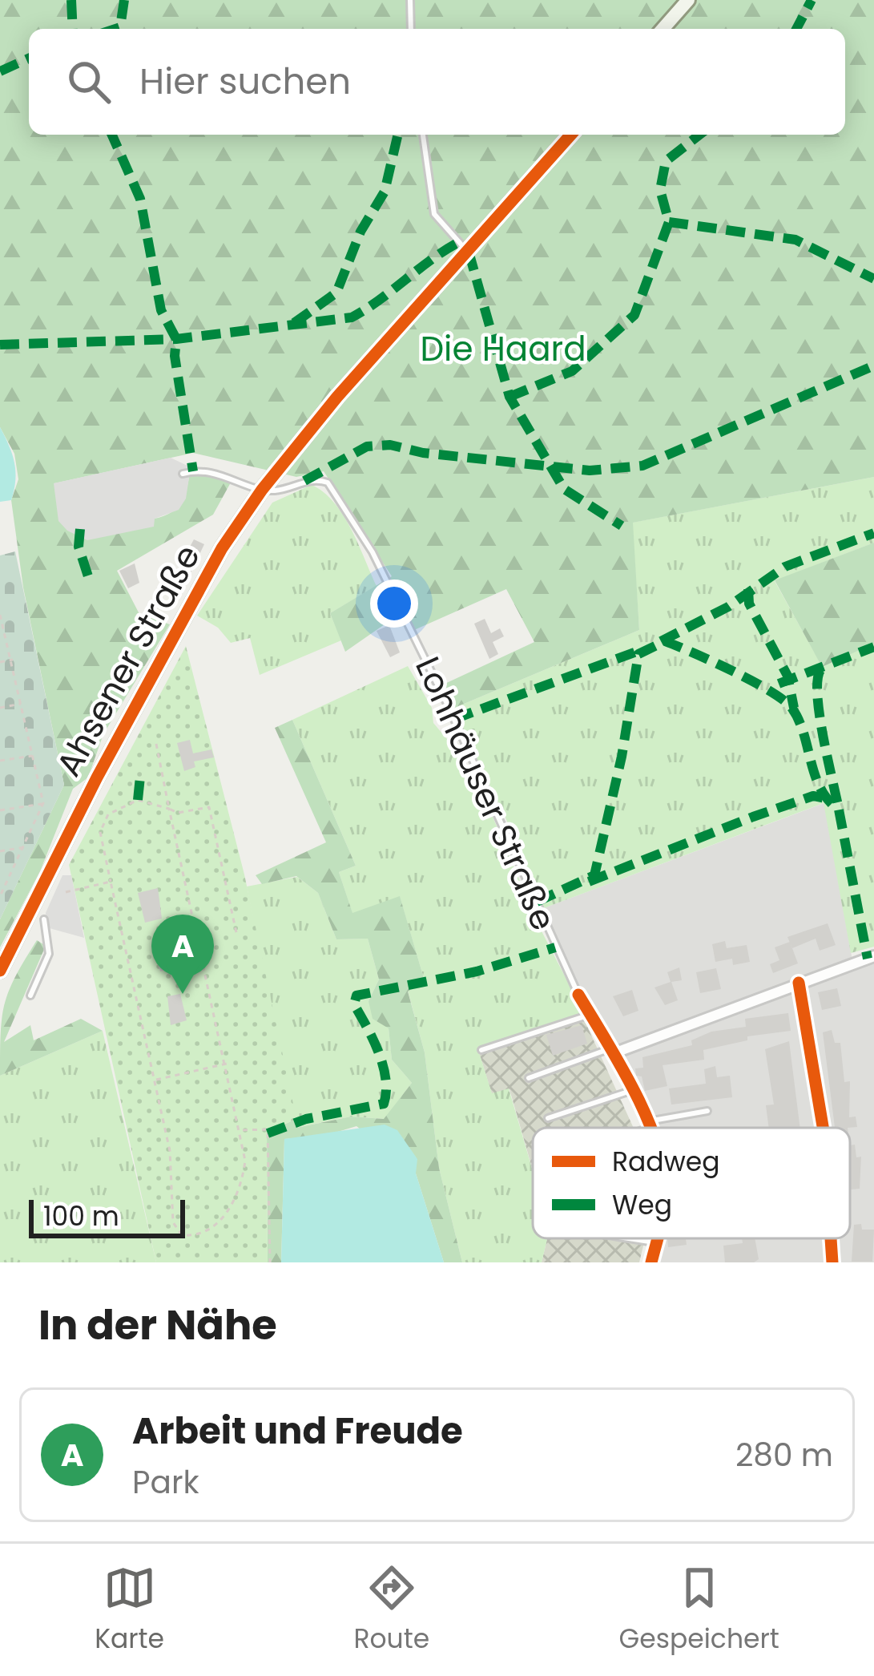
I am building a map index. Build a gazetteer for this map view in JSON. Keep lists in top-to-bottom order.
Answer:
{
  "streets": {
    "main road": ["Ahsener Straße"],
    "street": ["Lohhäuser Straße"]
  },
  "crossings": [
    ["Ahsener Straße", "Lohhäuser Straße"]
  ],
  "parks": ["Die Haard"],
  "legend": ["Radweg", "Weg"],
  "scale_bar": "100 m",
  "page": {
    "search": "Hier suchen",
    "pins": "A",
    "scale": "100 m",
    "heading": "In der Nähe",
    "list": [
      {
        "mark": "A",
        "name": "Arbeit und Freude",
        "note": "Park",
        "value": "280 m"
      }
    ],
    "nav": ["Karte", "Route", "Gespeichert"]
  }
}
